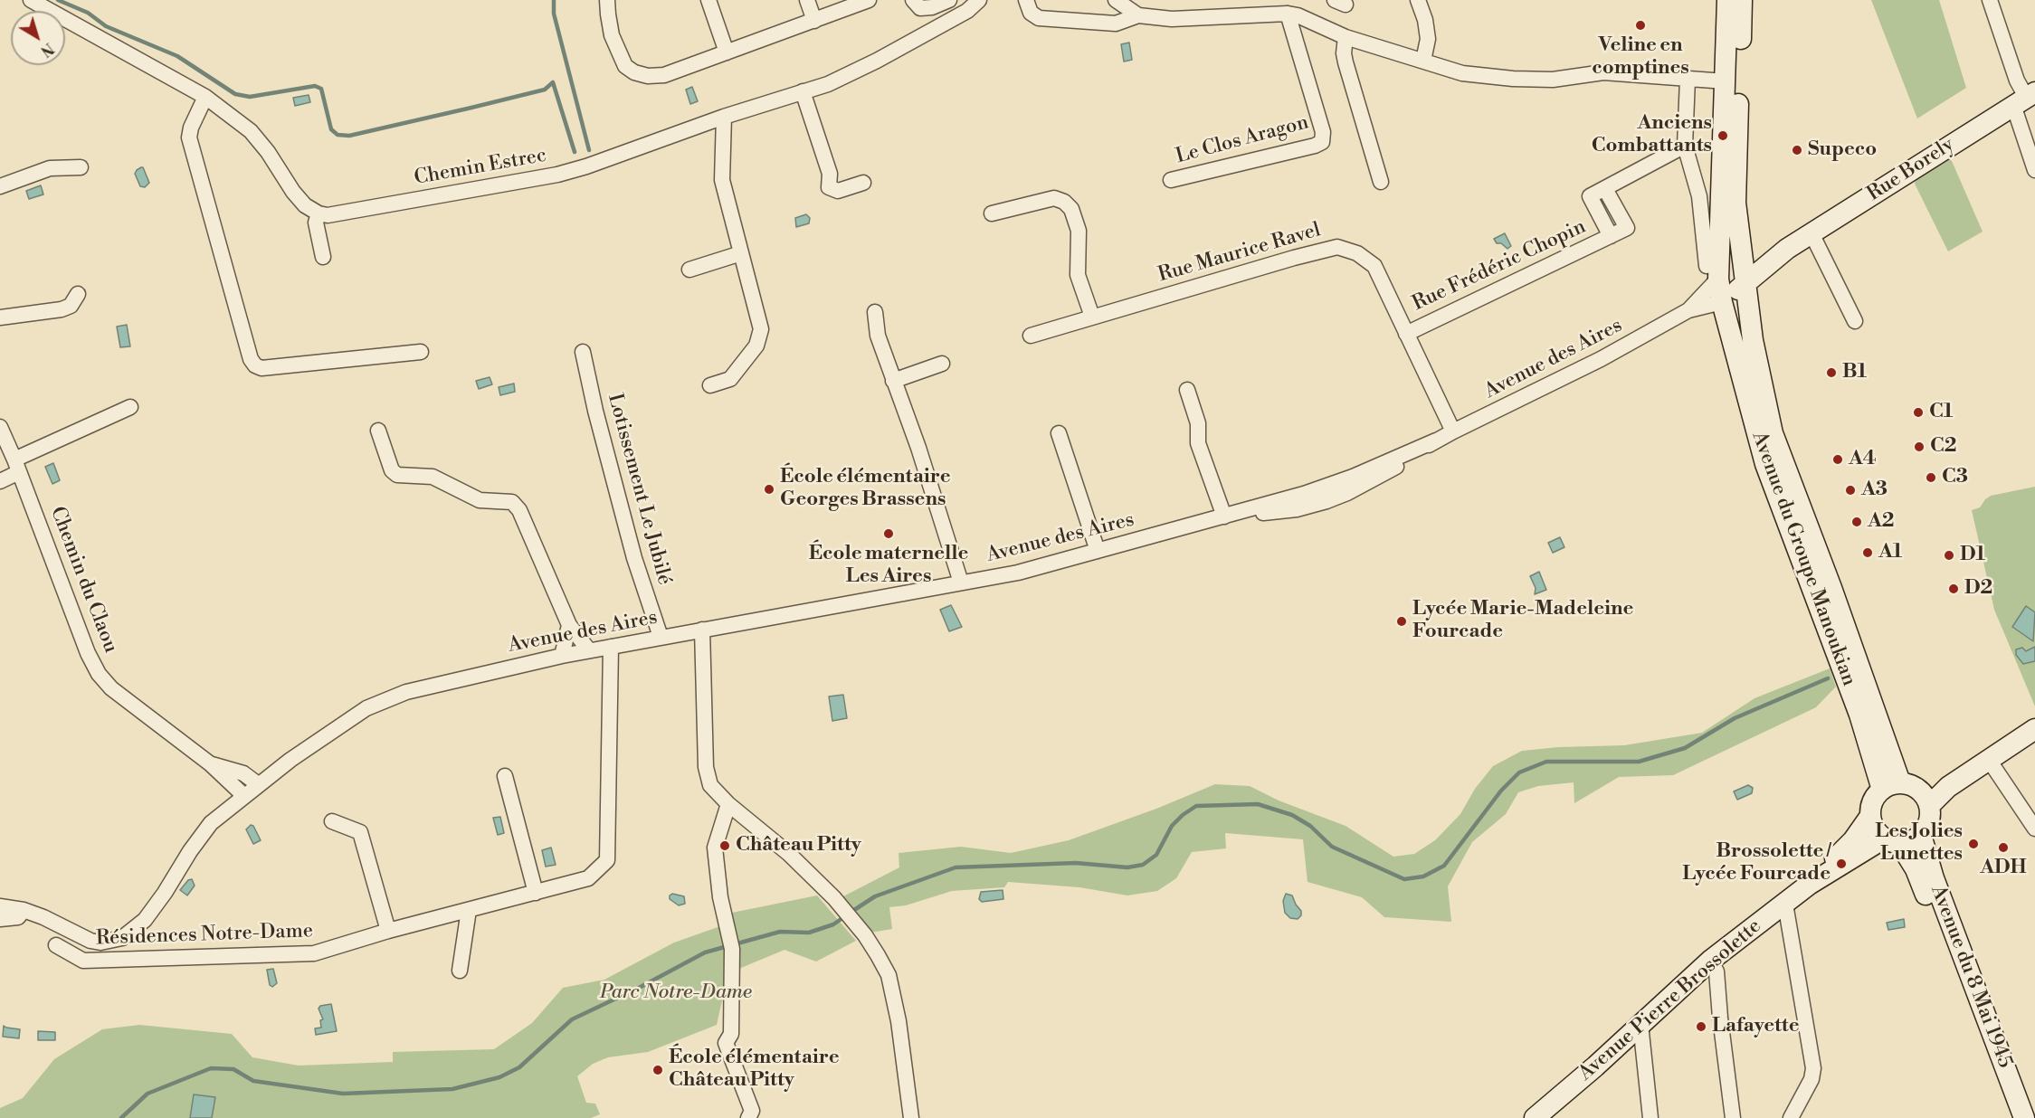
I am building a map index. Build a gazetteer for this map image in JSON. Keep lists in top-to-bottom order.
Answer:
{
  "streets": {
    "main road": [
      "Rue Borely",
      "Avenue du Groupe Manoukian",
      "Avenue du 8 Mai 1945",
      "Avenue Pierre Brossolette"
    ],
    "street": [
      "Le Clos Aragon",
      "Chemin Estrec",
      "Rue Maurice Ravel",
      "Rue Frédéric Chopin",
      "Avenue des Aires",
      "Lotissement Le Jubilé",
      "Chemin du Claou",
      "Résidences Notre-Dame"
    ]
  },
  "crossings": [
    ["Rue Borely", "Avenue des Aires"],
    ["Rue Borely", "Avenue du Groupe Manoukian"],
    ["Rue Maurice Ravel", "Rue Frédéric Chopin"],
    ["Rue Maurice Ravel", "Avenue des Aires"],
    ["Avenue des Aires", "Lotissement Le Jubilé"],
    ["Avenue des Aires", "Avenue du Groupe Manoukian"],
    ["Avenue des Aires", "Chemin du Claou"],
    ["Avenue des Aires", "Résidences Notre-Dame"],
    ["Avenue du Groupe Manoukian", "Avenue du 8 Mai 1945"],
    ["Avenue du Groupe Manoukian", "Avenue Pierre Brossolette"],
    ["Avenue du 8 Mai 1945", "Avenue Pierre Brossolette"]
  ],
  "parks": ["Parc Notre-Dame"],
  "places": [
    "Veline en comptines",
    "Anciens Combattants",
    "Supeco",
    "B1",
    "C1",
    "C2",
    "A4",
    "C3",
    "École élémentaire Georges Brassens",
    "A3",
    "A2",
    "École maternelle Les Aires",
    "A1",
    "D1",
    "D2",
    "Lycée Marie-Madeleine Fourcade",
    "Les Jolies Lunettes",
    "Château Pitty",
    "ADH",
    "Brossolette / Lycée Fourcade",
    "Lafayette",
    "École élémentaire Château Pitty"
  ],
  "north": "bottom right"
}
